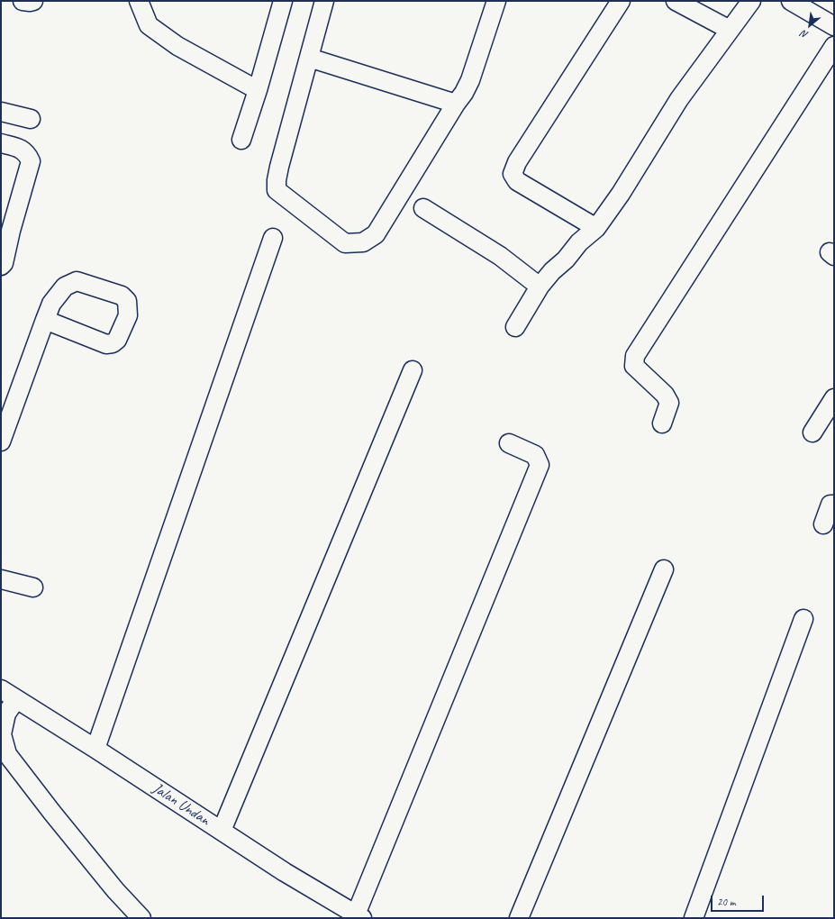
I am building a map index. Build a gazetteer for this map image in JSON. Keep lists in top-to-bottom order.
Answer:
{
  "streets": {
    "street": ["Jalan Undan"]
  },
  "scale_bar": "20 m",
  "north": "bottom left"
}
